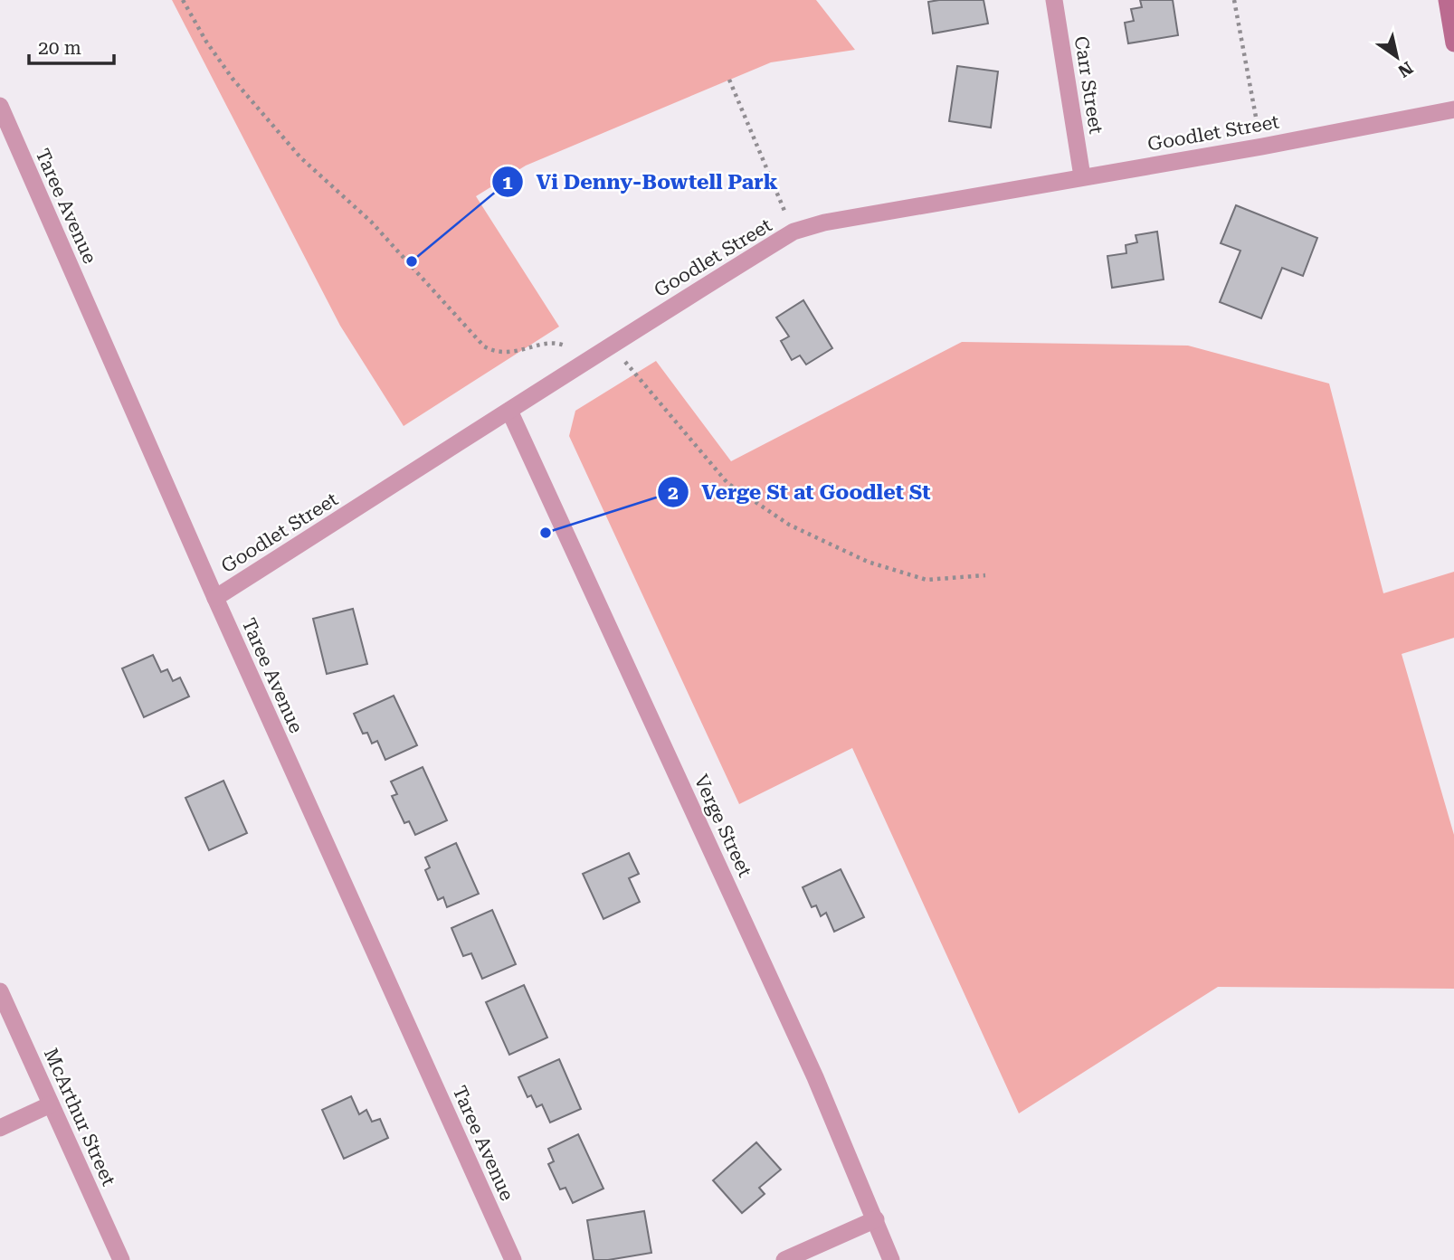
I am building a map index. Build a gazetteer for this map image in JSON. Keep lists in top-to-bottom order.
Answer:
{
  "streets": {
    "street": [
      "Carr Street",
      "Goodlet Street",
      "Taree Avenue",
      "Verge Street",
      "McArthur Street"
    ]
  },
  "crossings": [
    ["Carr Street", "Goodlet Street"],
    ["Goodlet Street", "Taree Avenue"],
    ["Goodlet Street", "Verge Street"]
  ],
  "places": ["Vi Denny-Bowtell Park", "Verge St at Goodlet St"],
  "scale_bar": "20 m",
  "north": "bottom right"
}
